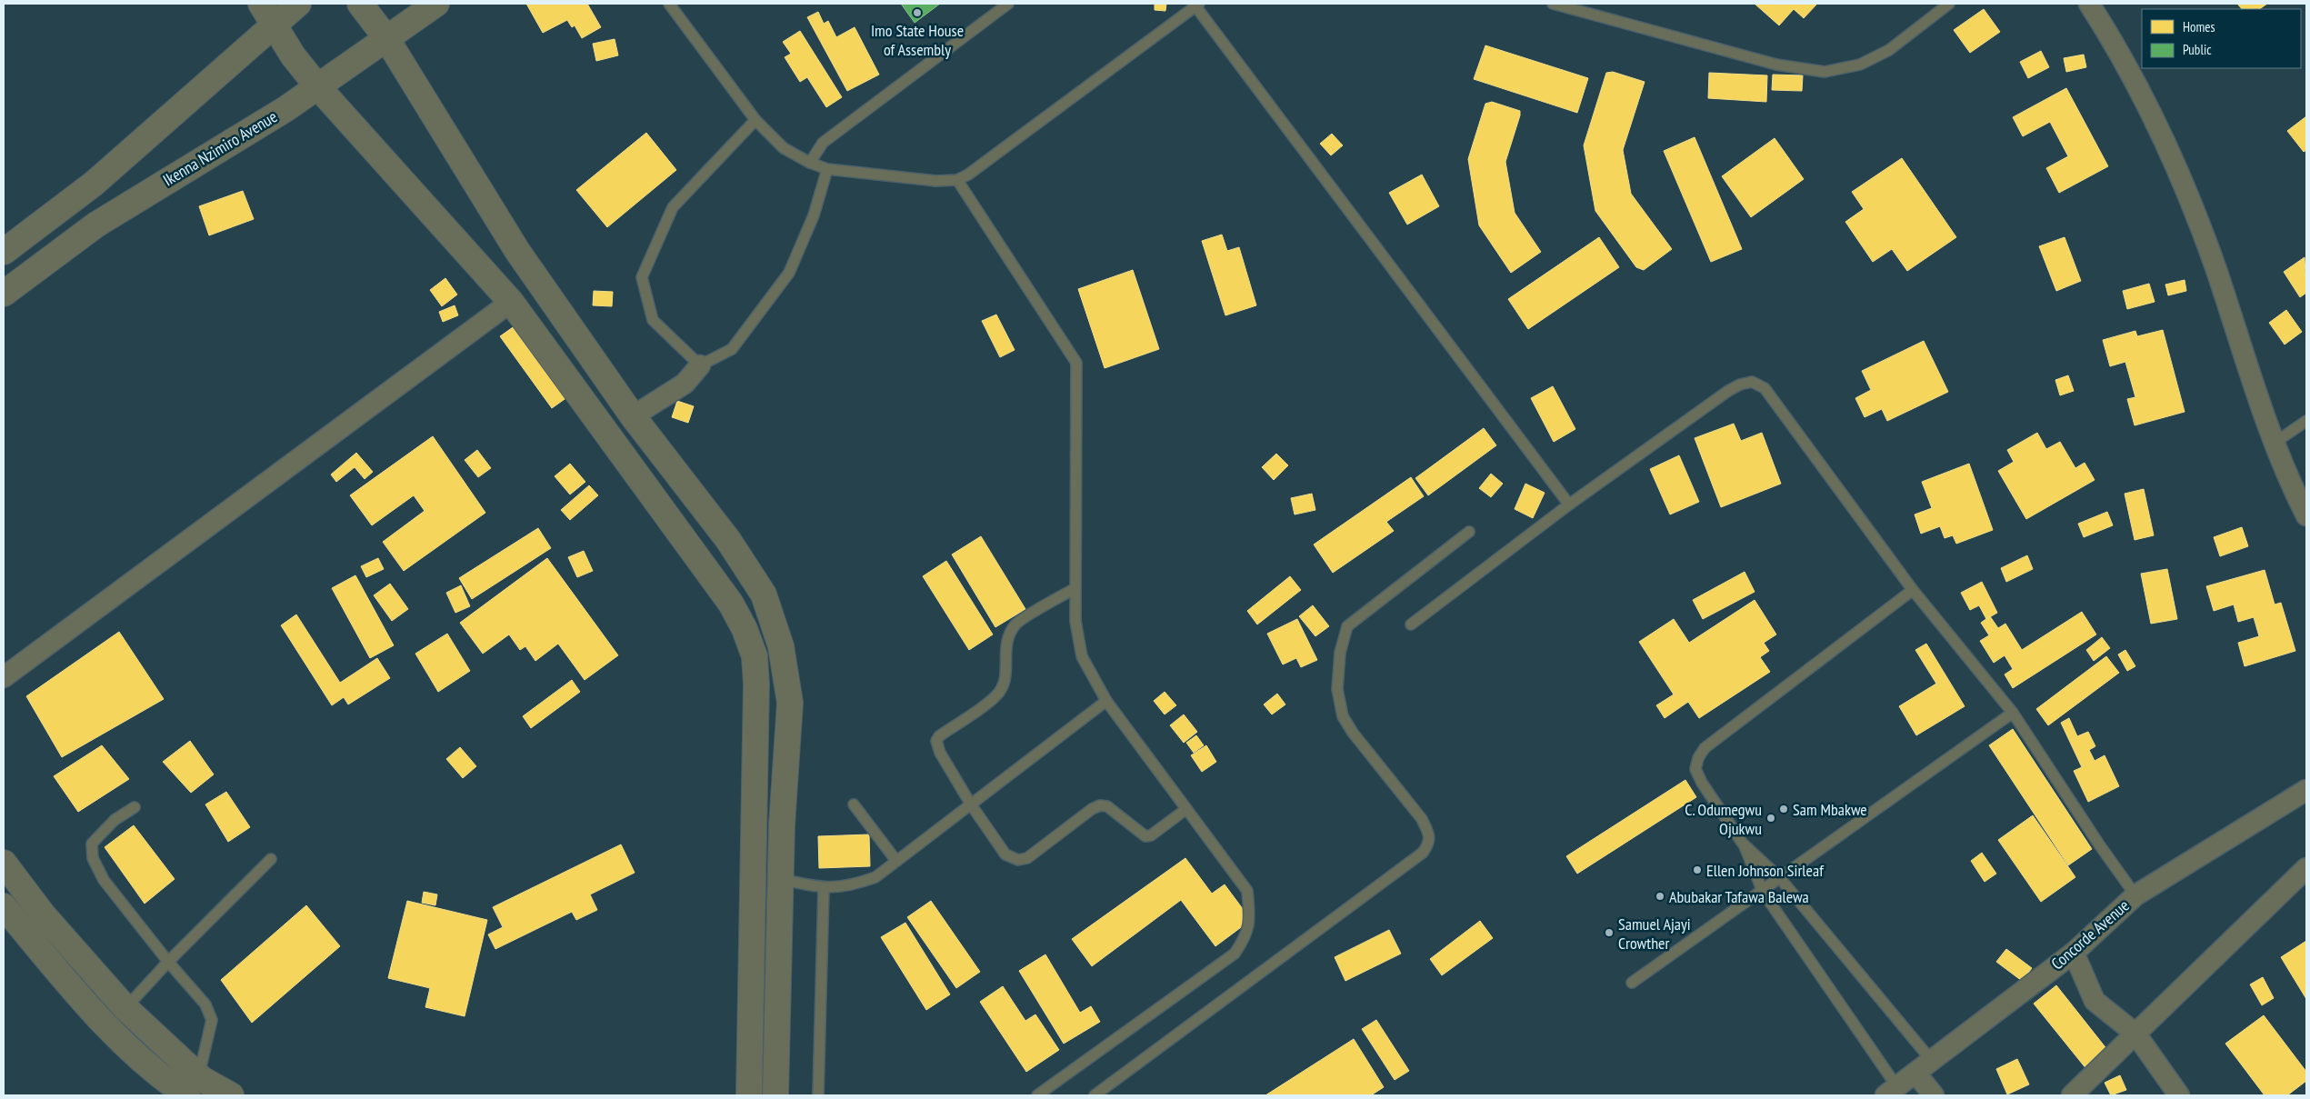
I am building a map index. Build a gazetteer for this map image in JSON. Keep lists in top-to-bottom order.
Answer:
{
  "streets": {
    "street": ["Ikenna Nzimiro Avenue", "Concorde Avenue"]
  },
  "places": [
    "Imo State House of Assembly",
    "Sam Mbakwe",
    "C. Odumegwu Ojukwu",
    "Ellen Johnson Sirleaf",
    "Abubakar Tafawa Balewa",
    "Samuel Ajayi Crowther"
  ],
  "legend": ["Homes", "Public"]
}
